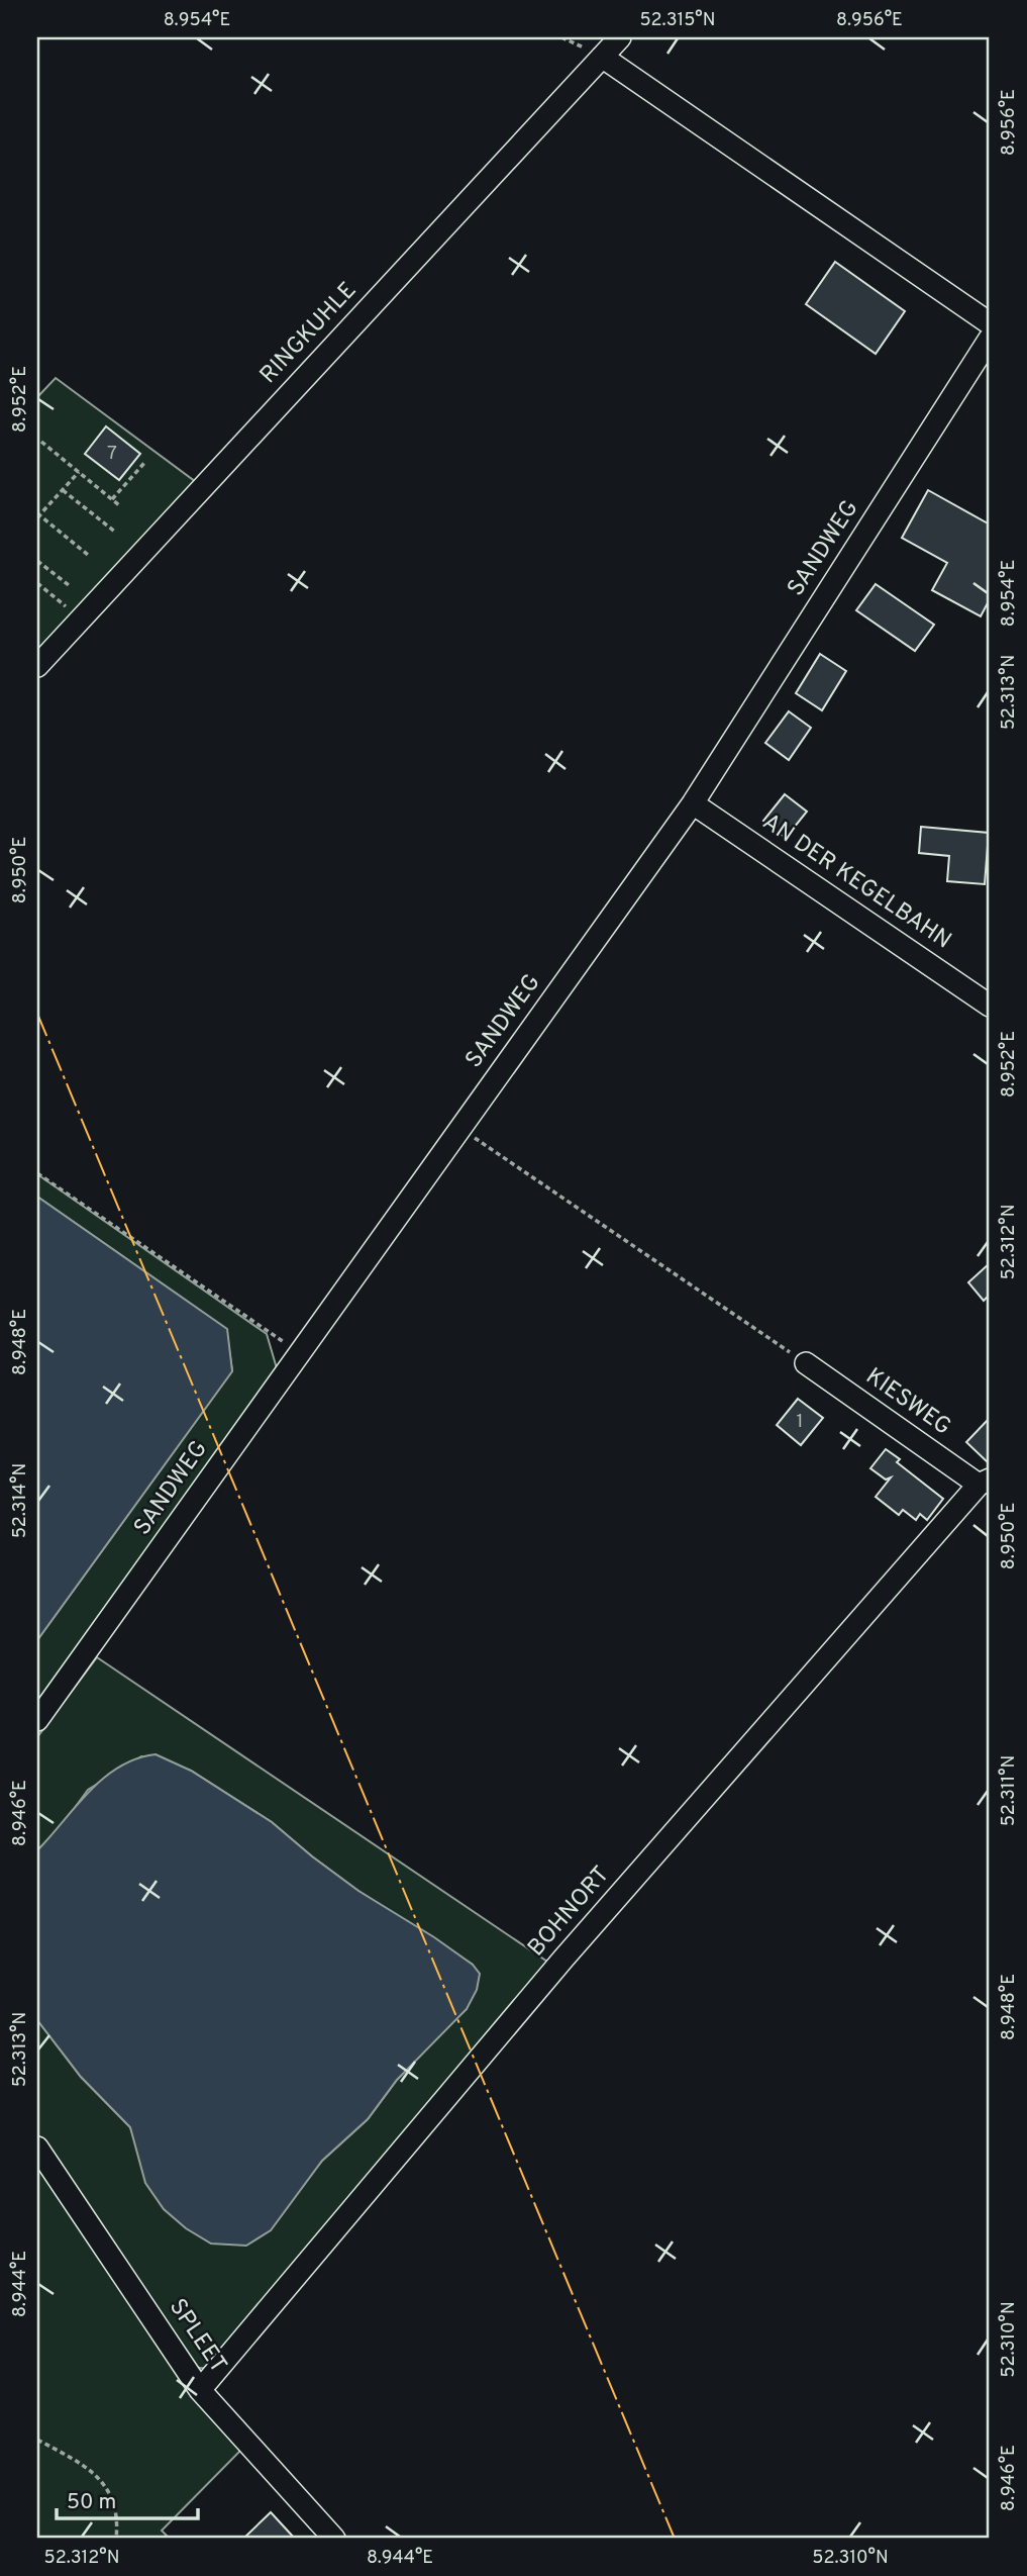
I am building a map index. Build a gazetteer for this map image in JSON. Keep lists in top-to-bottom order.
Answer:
{
  "streets": {
    "street": [
      "RINGKUHLE",
      "SANDWEG",
      "AN DER KEGELBAHN",
      "KIESWEG",
      "BOHNORT",
      "SPLEET"
    ]
  },
  "crossings": [
    ["SANDWEG", "AN DER KEGELBAHN"],
    ["KIESWEG", "BOHNORT"],
    ["BOHNORT", "SPLEET"]
  ],
  "house_numbers": ["7", "1"],
  "scale_bar": "50 m",
  "coordinates": [
    "8.954°E",
    "52.315°N",
    "8.956°E",
    "8.952°E",
    "52.313°N",
    "8.950°E",
    "52.312°N",
    "8.948°E",
    "52.314°N",
    "52.311°N",
    "8.946°E",
    "8.944°E",
    "52.310°N"
  ]
}
